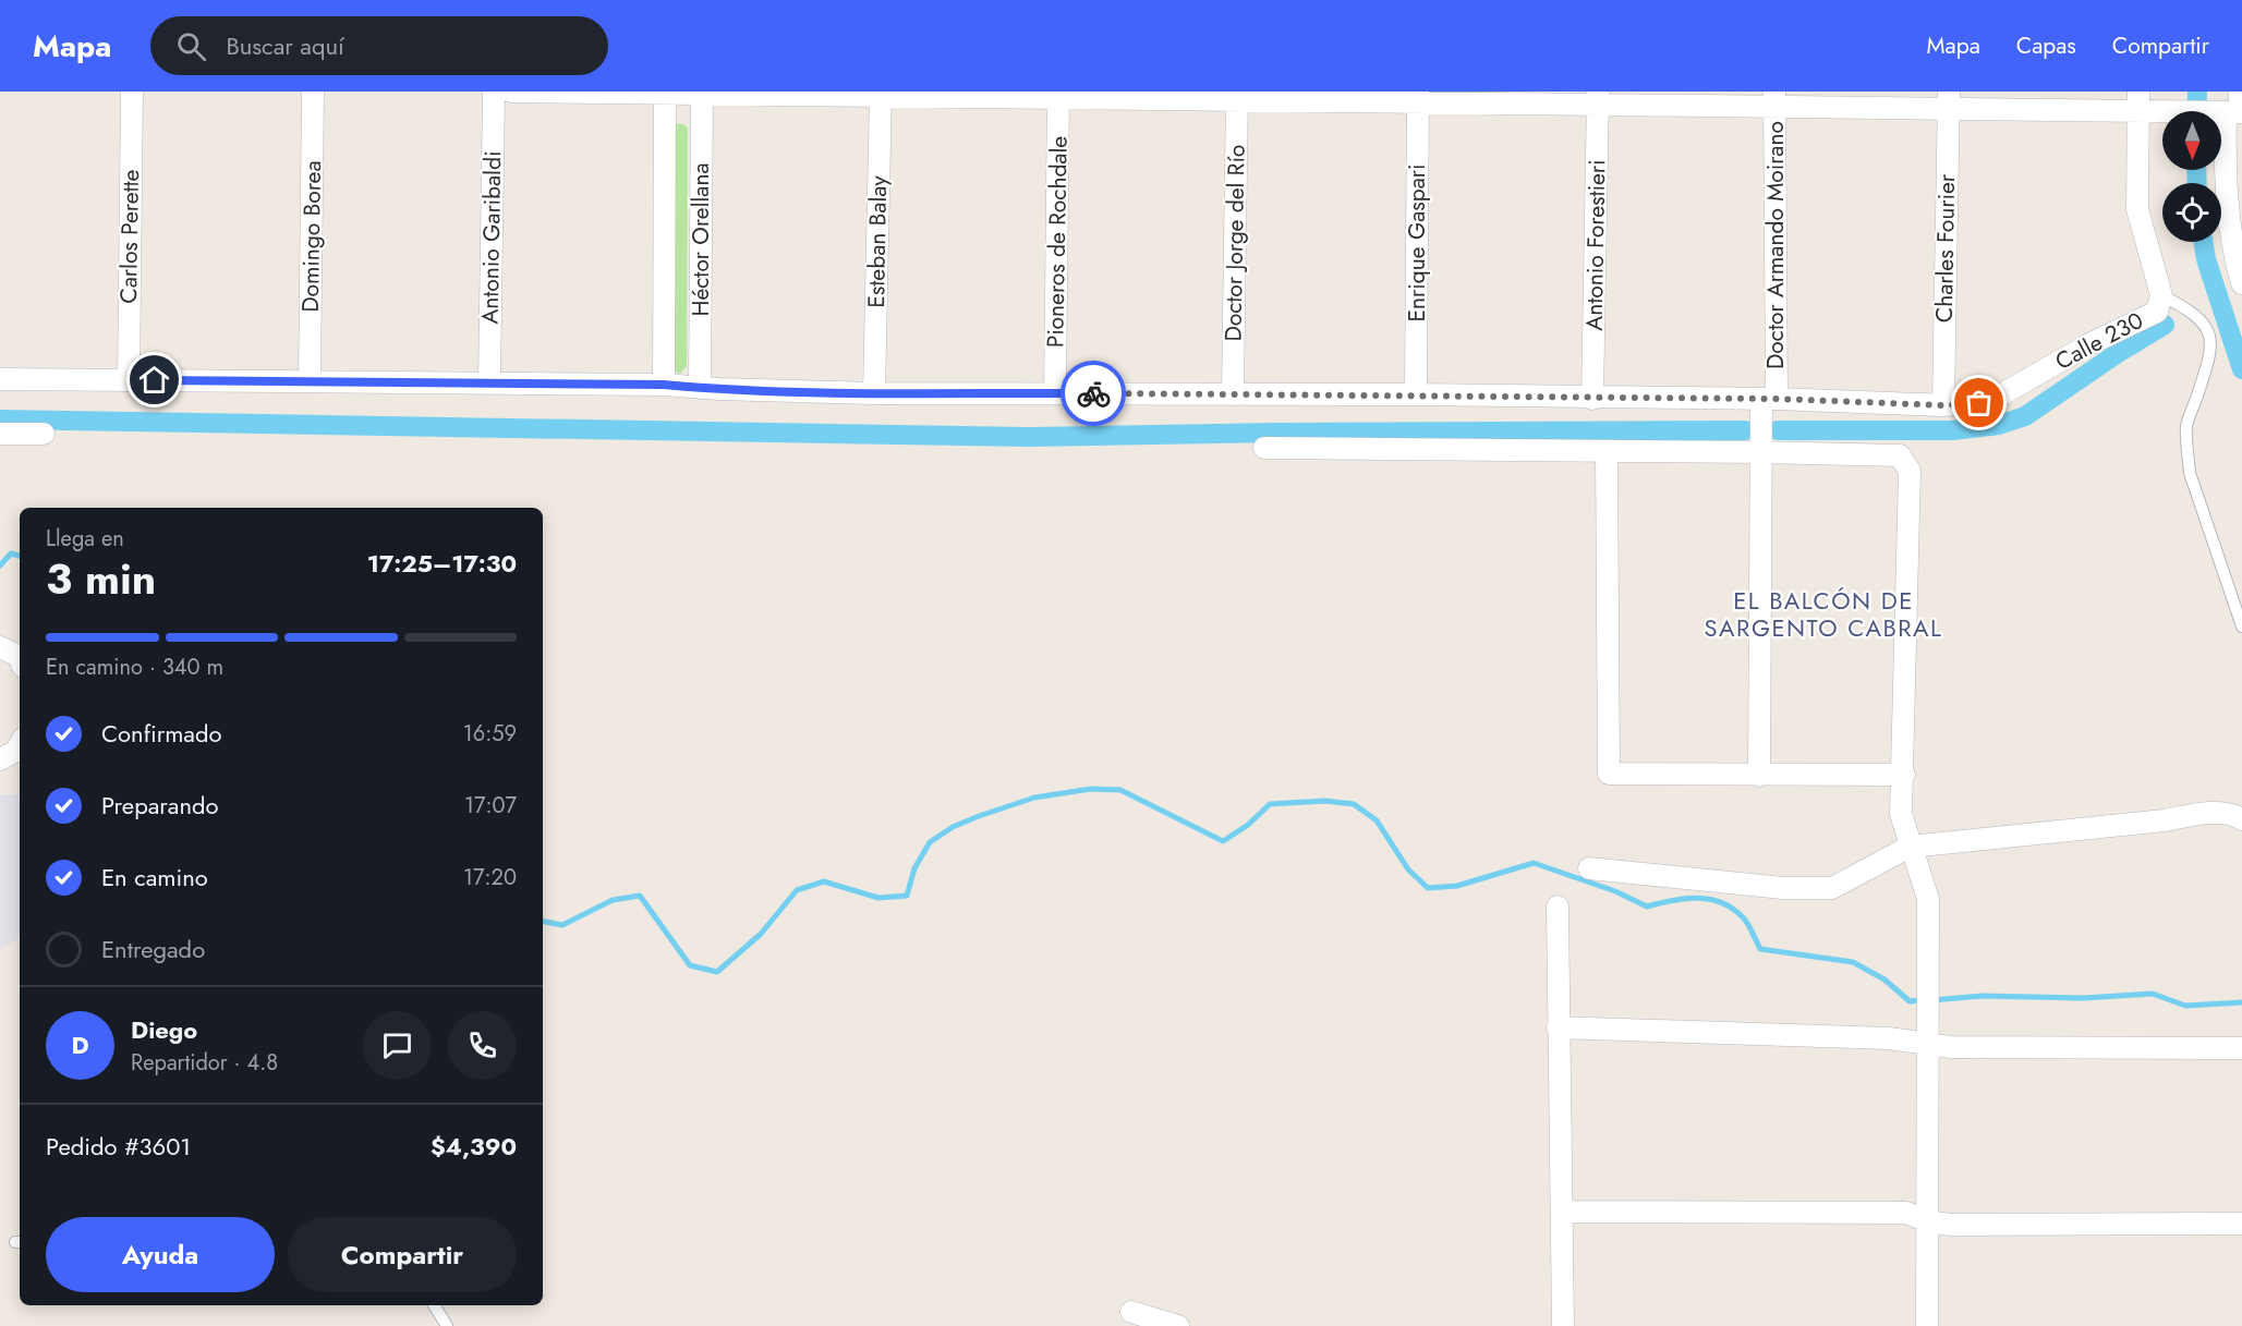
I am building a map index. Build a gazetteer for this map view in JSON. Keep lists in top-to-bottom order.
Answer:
{
  "streets": {
    "street": [
      "Carlos Perette",
      "Domingo Borea",
      "Antonio Garibaldi",
      "Héctor Orellana",
      "Esteban Balay",
      "Pioneros de Rochdale",
      "Doctor Jorge del Río",
      "Enrique Gaspari",
      "Antonio Forestieri",
      "Doctor Armando Moirano",
      "Charles Fourier",
      "Calle 230"
    ]
  },
  "crossings": [
    ["Carlos Perette", "Calle 230"],
    ["Domingo Borea", "Calle 230"],
    ["Antonio Garibaldi", "Calle 230"],
    ["Héctor Orellana", "Calle 230"],
    ["Esteban Balay", "Calle 230"],
    ["Pioneros de Rochdale", "Calle 230"],
    ["Doctor Jorge del Río", "Calle 230"],
    ["Enrique Gaspari", "Calle 230"],
    ["Antonio Forestieri", "Calle 230"],
    ["Doctor Armando Moirano", "Calle 230"],
    ["Charles Fourier", "Calle 230"]
  ],
  "districts": ["EL BALCÓN DE SARGENTO CABRAL"],
  "north": "bottom",
  "page": {
    "header": "Mapa",
    "search": "Buscar aquí",
    "nav": ["Mapa", "Capas", "Compartir"],
    "heading": ["3 min", "Llega en", "17:25–17:30"],
    "panel": [
      "Diego",
      "Repartidor · 4.8",
      "Pedido #3601",
      "$4,390"
    ],
    "bar": "En camino · 340 m",
    "list": [
      ["Confirmado", "16:59"],
      ["Preparando", "17:07"],
      ["En camino", "17:20"],
      "Entregado"
    ],
    "round": "D",
    "buttons": ["Ayuda", "Compartir"]
  }
}
